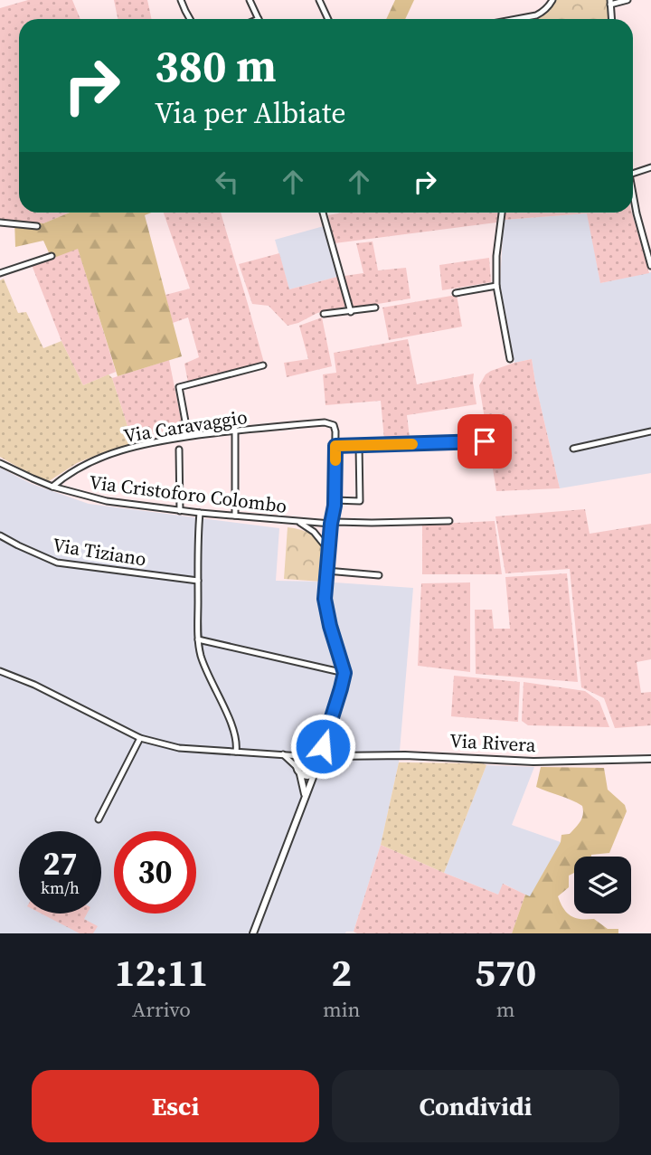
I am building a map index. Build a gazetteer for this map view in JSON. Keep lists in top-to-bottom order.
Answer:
{
  "streets": {
    "street": [
      "Via Caravaggio",
      "Via Cristoforo Colombo",
      "Via Tiziano",
      "Via Rivera"
    ]
  },
  "crossings": [
    ["Via Caravaggio", "Via Cristoforo Colombo"]
  ],
  "page": {
    "turn": ["380 m", "Via per Albiate"],
    "speed": "27 km/h",
    "limit": "30",
    "eta": [
      "12:11",
      "Arrivo",
      "2",
      "min",
      "570",
      "m"
    ],
    "buttons": ["Esci", "Condividi"]
  }
}
